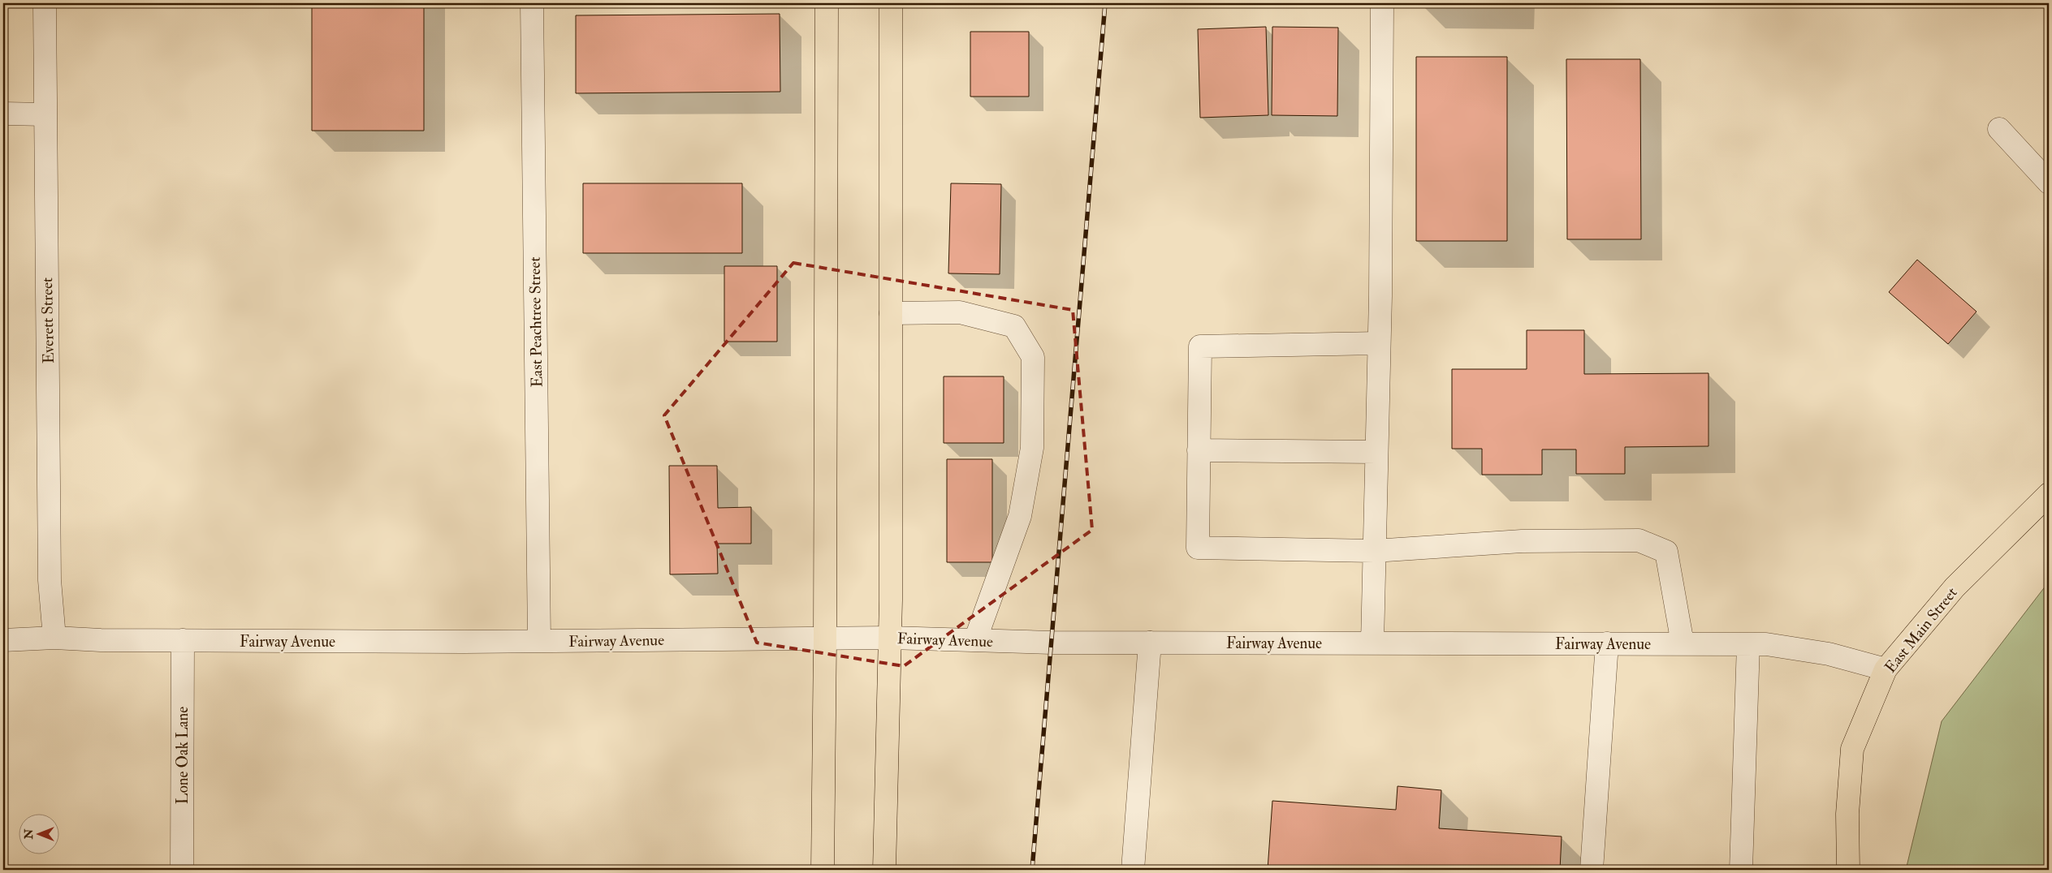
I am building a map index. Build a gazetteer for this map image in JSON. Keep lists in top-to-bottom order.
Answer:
{
  "streets": {
    "main road": ["East Main Street"],
    "street": [
      "Everett Street",
      "East Peachtree Street",
      "Fairway Avenue",
      "Lone Oak Lane"
    ]
  },
  "crossings": [
    ["Everett Street", "Fairway Avenue"],
    ["East Peachtree Street", "Fairway Avenue"],
    ["East Main Street", "Fairway Avenue"],
    ["Fairway Avenue", "Lone Oak Lane"]
  ],
  "north": "left"
}
